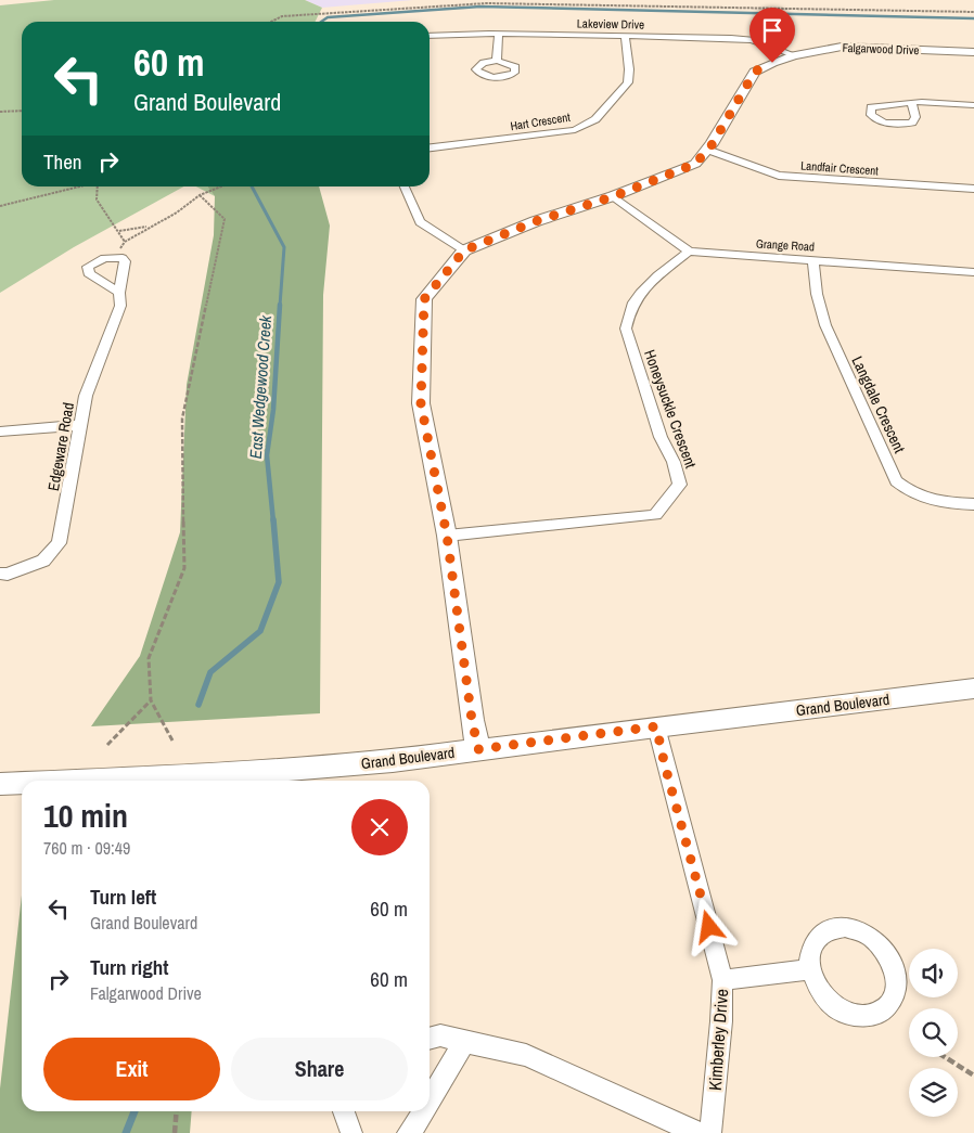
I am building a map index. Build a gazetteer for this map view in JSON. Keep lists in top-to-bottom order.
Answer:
{
  "streets": {
    "street": [
      "Lakeview Drive",
      "Falgarwood Drive",
      "Hart Crescent",
      "Landfair Crescent",
      "Grange Road",
      "Langdale Crescent",
      "Honeysuckle Crescent",
      "Edgeware Road",
      "Grand Boulevard",
      "Kimberley Drive"
    ]
  },
  "crossings": [
    ["Lakeview Drive", "Falgarwood Drive"],
    ["Lakeview Drive", "Hart Crescent"],
    ["Falgarwood Drive", "Landfair Crescent"],
    ["Falgarwood Drive", "Grange Road"],
    ["Falgarwood Drive", "Honeysuckle Crescent"],
    ["Falgarwood Drive", "Grand Boulevard"],
    ["Grange Road", "Langdale Crescent"],
    ["Grange Road", "Honeysuckle Crescent"],
    ["Grand Boulevard", "Kimberley Drive"]
  ],
  "water": ["East Wedgewood Creek"],
  "page": {
    "turn": ["60 m", "Grand Boulevard"],
    "then": "Then",
    "heading": ["10 min", "760 m · 09:49"],
    "list": [
      {
        "name": "Turn left",
        "note": "Grand Boulevard",
        "value": "60 m"
      },
      {
        "name": "Turn right",
        "note": "Falgarwood Drive",
        "value": "60 m"
      }
    ],
    "buttons": ["Exit", "Share"]
  }
}
